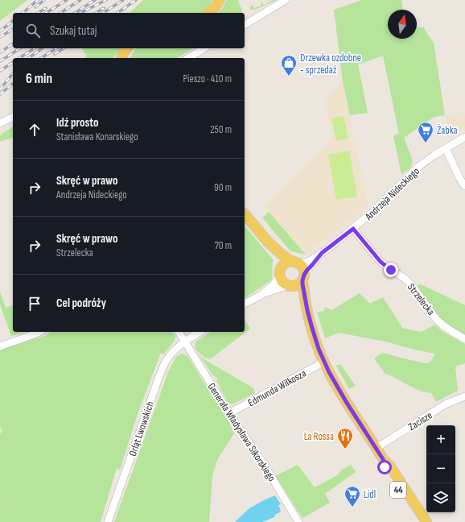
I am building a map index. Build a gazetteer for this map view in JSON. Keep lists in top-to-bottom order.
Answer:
{
  "streets": {
    "main road": ["44"],
    "street": [
      "Andrzeja Nideckiego",
      "Strzelecka",
      "Edmunda Wilkosza",
      "Zacisze",
      "Orląt Lwowskich",
      "Generała Władysława Sikorskiego"
    ]
  },
  "crossings": [
    ["Andrzeja Nideckiego", "Strzelecka"],
    ["Andrzeja Nideckiego", "44"],
    ["Edmunda Wilkosza", "Generała Władysława Sikorskiego"],
    ["Edmunda Wilkosza", "44"],
    ["Zacisze", "44"],
    ["Orląt Lwowskich", "Generała Władysława Sikorskiego"]
  ],
  "places": {
    "shop": ["Drzewka ozdobne - sprzedaż"],
    "supermarket": ["Żabka", "Lidl"],
    "restaurant": ["La Rossa"]
  },
  "north": "top",
  "page": {
    "search": "Szukaj tutaj",
    "heading": ["6 min", "Pieszo · 410 m"],
    "list": [
      ["Idź prosto", "Stanisława Konarskiego", "250 m"],
      ["Skręć w prawo", "Andrzeja Nideckiego", "90 m"],
      ["Skręć w prawo", "Strzelecka", "70 m"],
      "Cel podróży"
    ],
    "map_buttons": ["+", "−"]
  }
}
